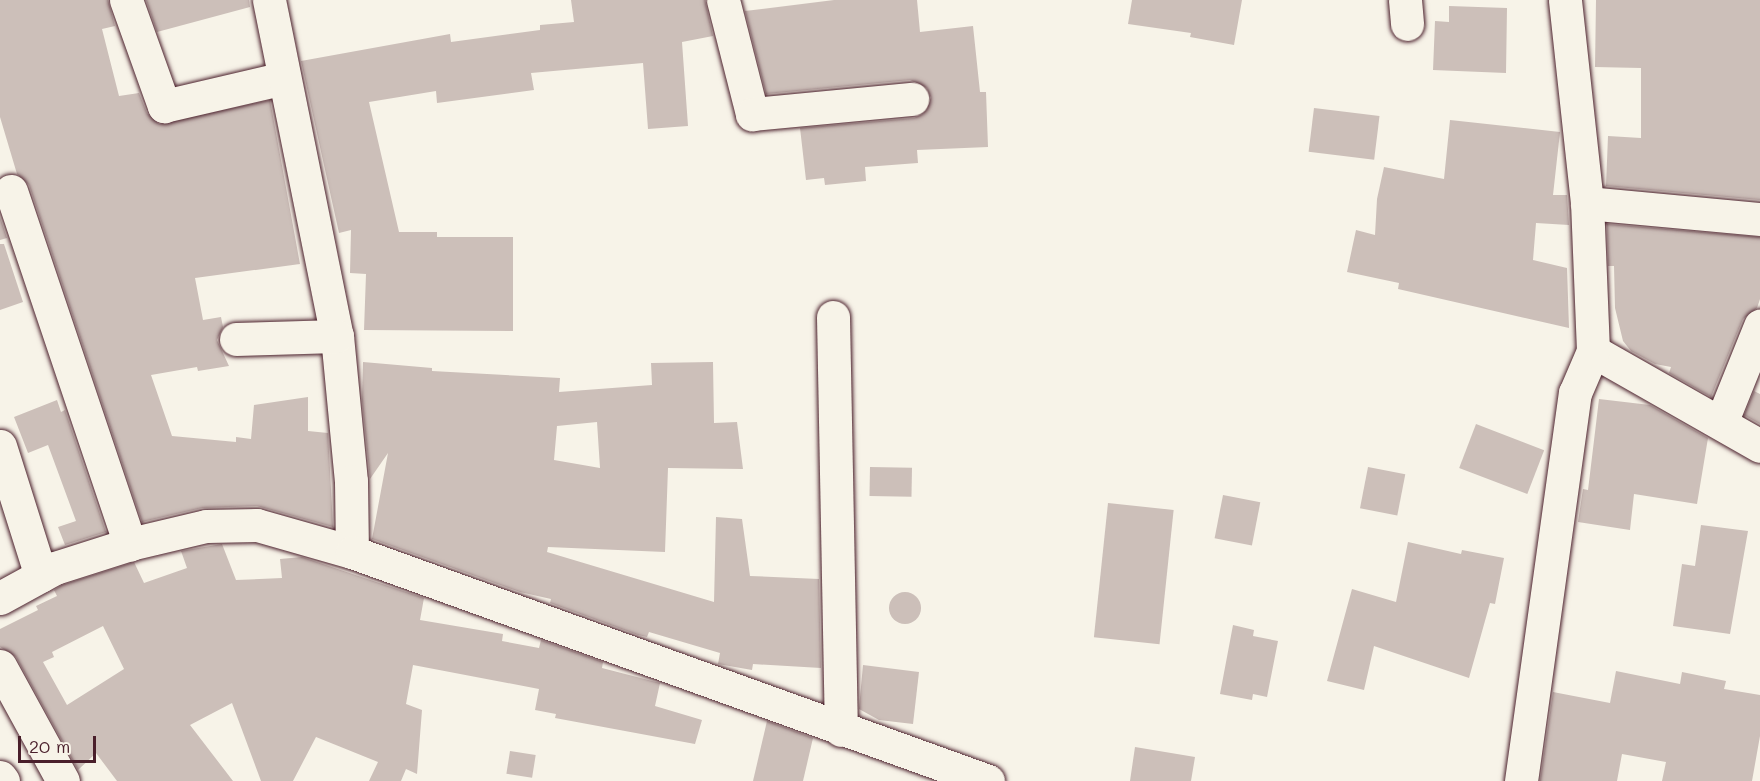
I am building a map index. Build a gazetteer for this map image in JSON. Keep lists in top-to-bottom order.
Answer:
{
  "scale_bar": "20 m"
}
